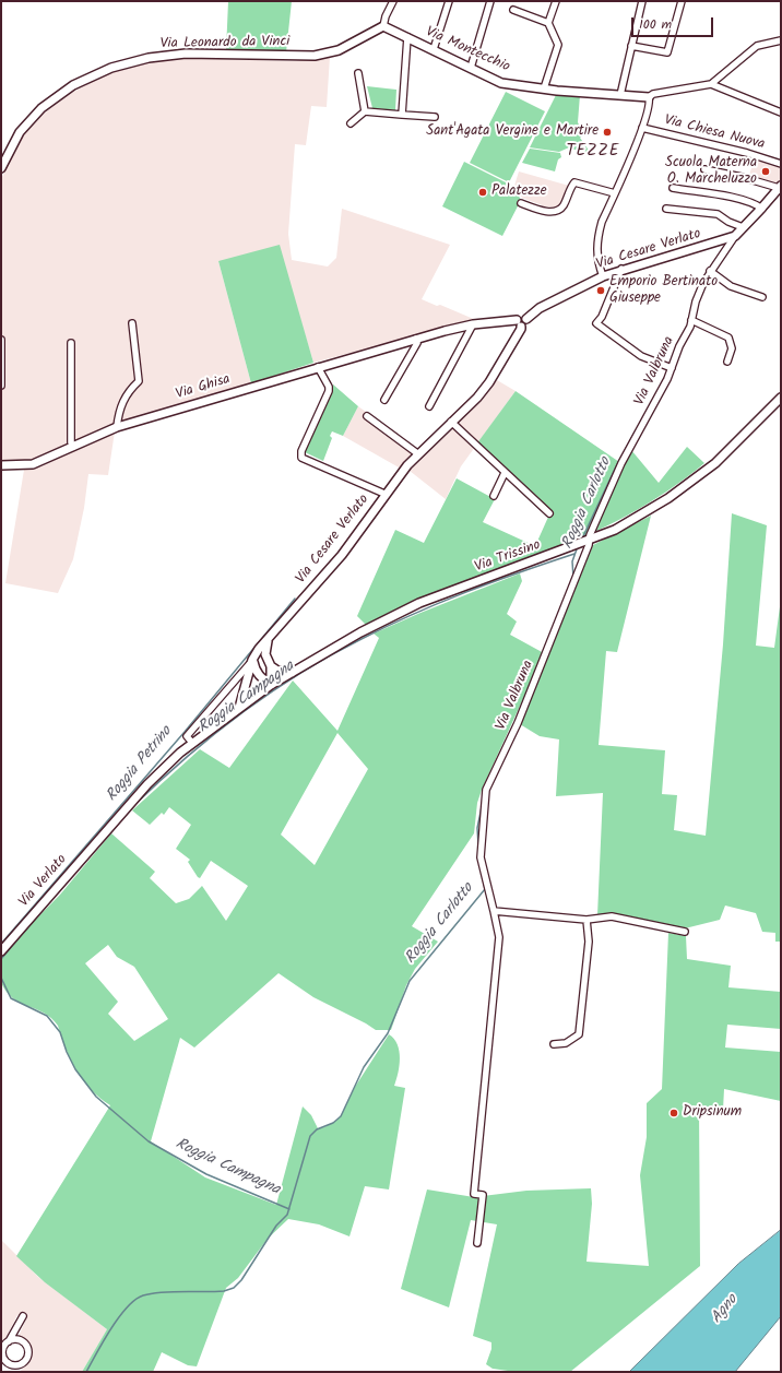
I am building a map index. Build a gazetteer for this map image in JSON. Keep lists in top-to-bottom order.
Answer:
{
  "streets": {
    "street": [
      "Via Leonardo da Vinci",
      "Via Montecchio",
      "Via Chiesa Nuova",
      "Via Cesare Verlato",
      "Via Valbruna",
      "Via Ghisa",
      "Via Trissino",
      "Via Verlato"
    ]
  },
  "crossings": [
    ["Via Leonardo da Vinci", "Via Montecchio"],
    ["Via Cesare Verlato", "Via Valbruna"],
    ["Via Cesare Verlato", "Via Ghisa"],
    ["Via Cesare Verlato", "Via Verlato"],
    ["Via Valbruna", "Via Trissino"]
  ],
  "districts": ["TEZZE"],
  "water": [
    "Roggia Carlotto",
    "Roggia Campagna",
    "Roggia Petrino",
    "Agno"
  ],
  "places": [
    "Sant'Agata Vergine e Martire",
    "Scuola Materna O. Marcheluzzo",
    "Palatezze",
    "Emporio Bertinato Giuseppe",
    "Dripsinum"
  ],
  "scale_bar": "100 m"
}
